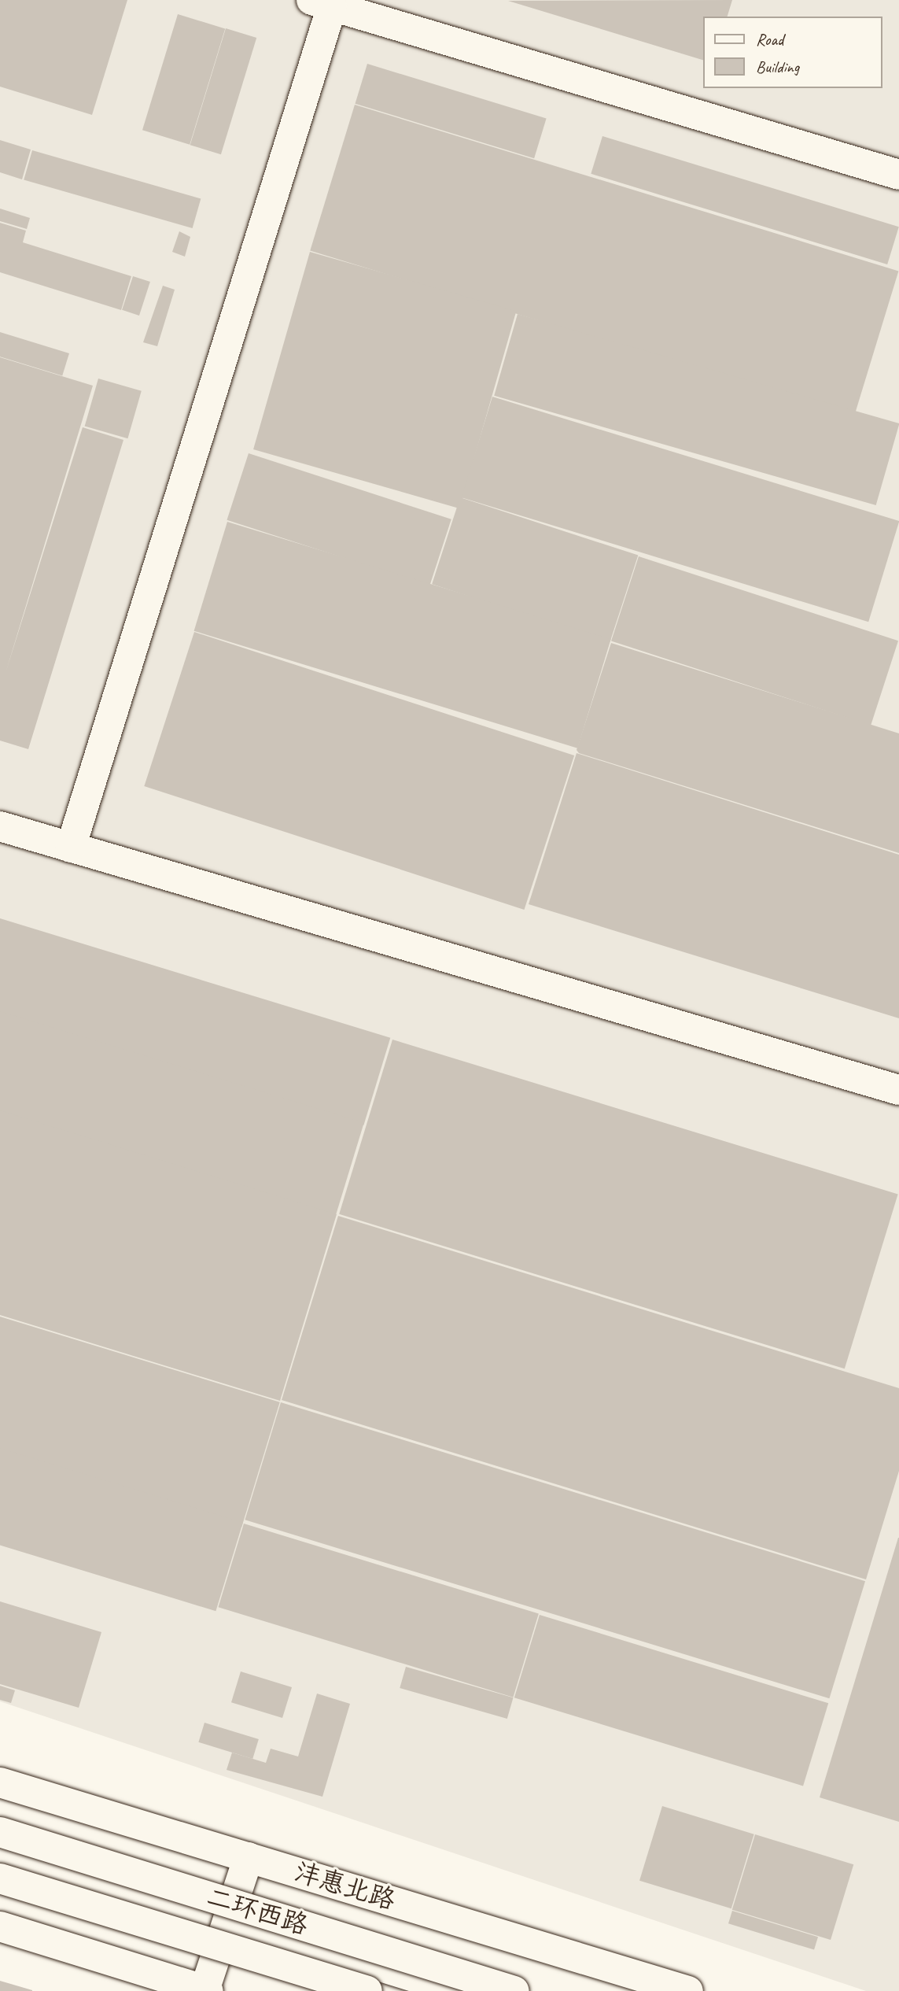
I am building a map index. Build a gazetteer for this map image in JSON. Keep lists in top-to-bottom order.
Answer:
{
  "streets": {
    "main road": ["沣惠北路", "二环西路"]
  },
  "legend": ["Road", "Building"]
}
